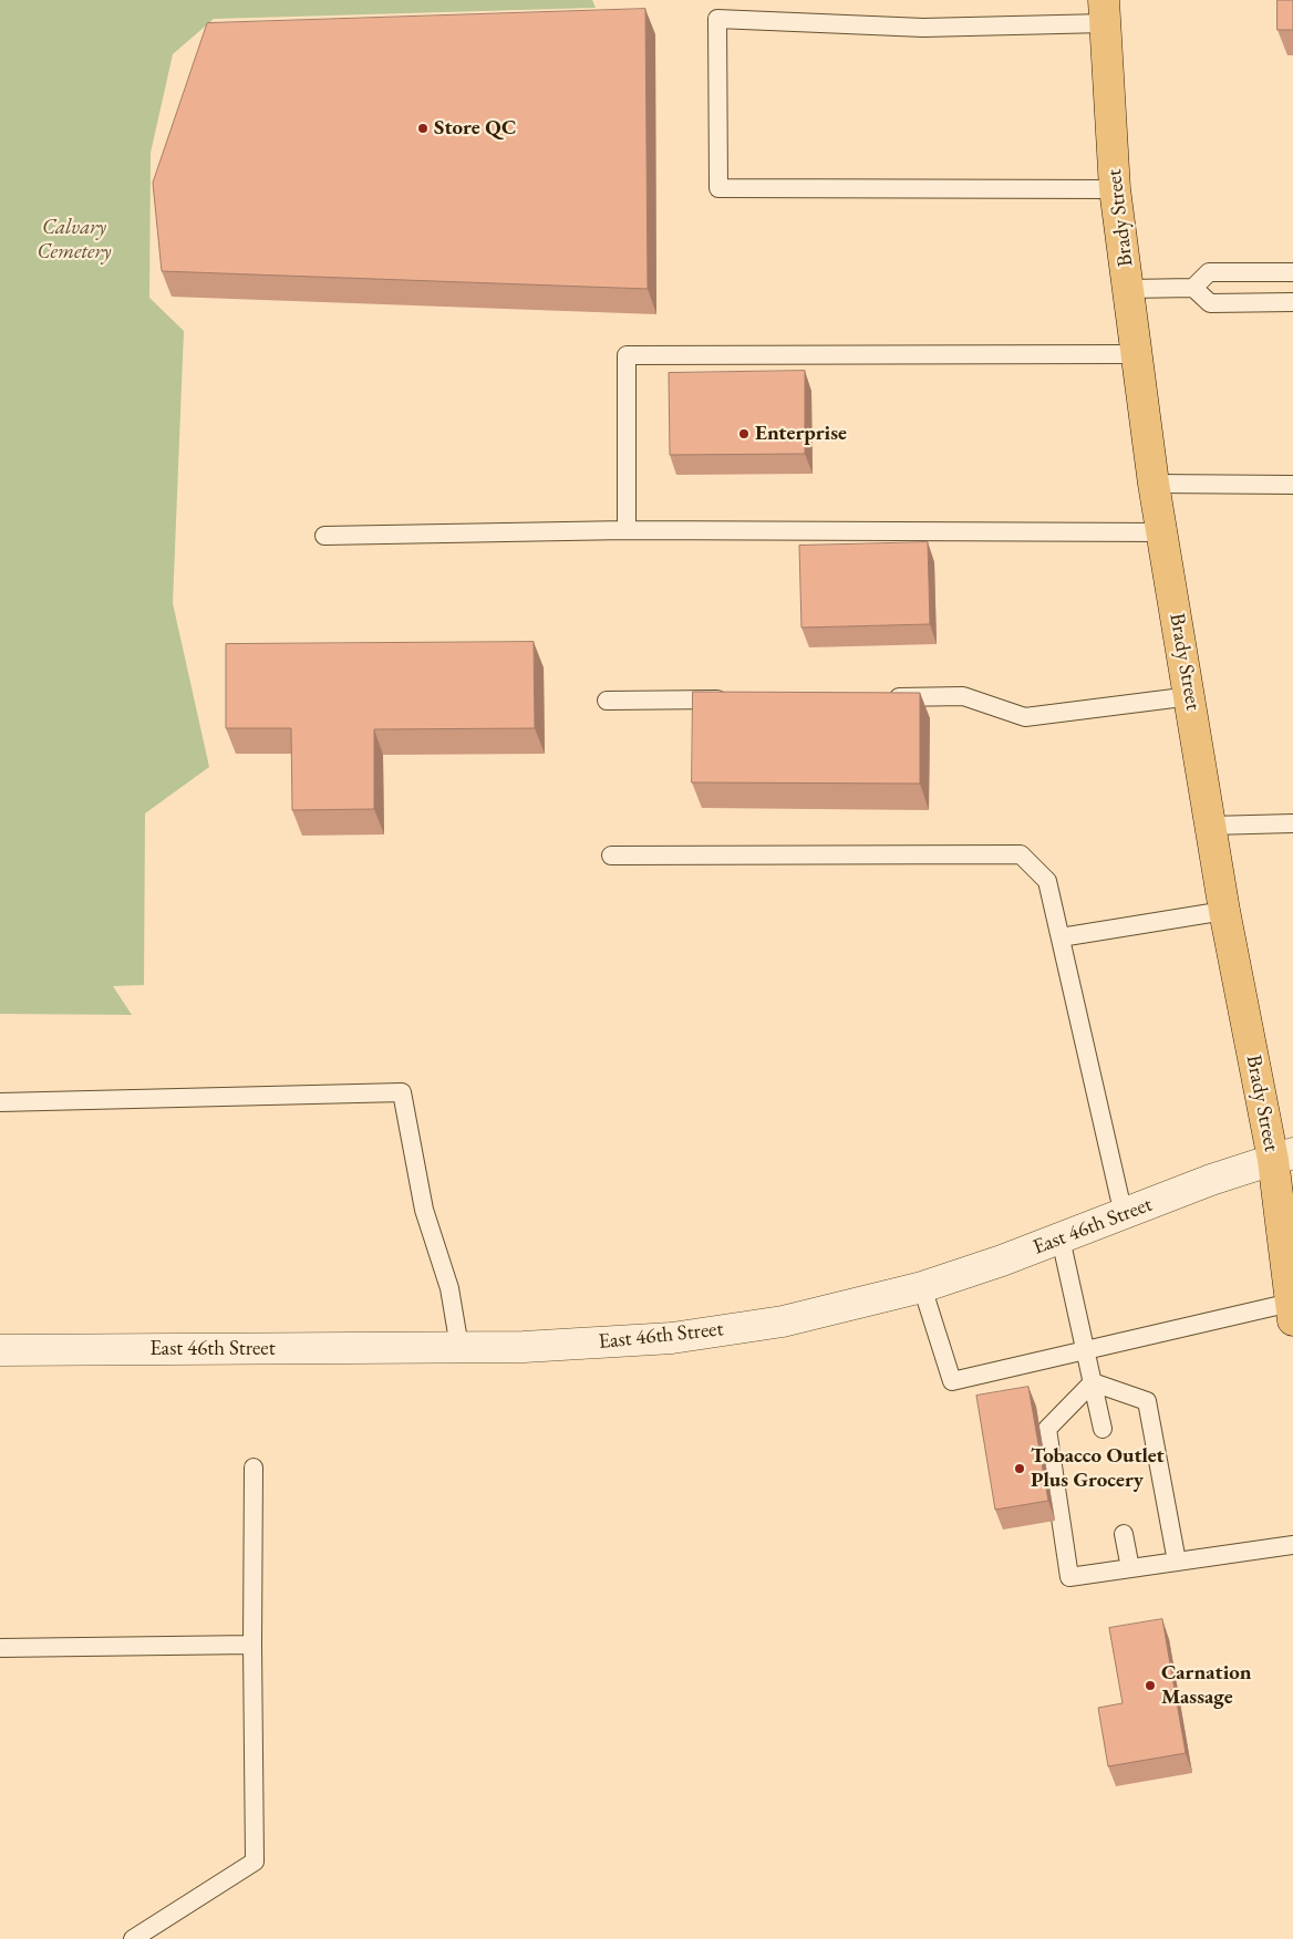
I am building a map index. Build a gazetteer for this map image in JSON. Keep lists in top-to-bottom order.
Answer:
{
  "streets": {
    "highway": ["Brady Street"],
    "street": ["East 46th Street"]
  },
  "crossings": [
    ["Brady Street", "East 46th Street"]
  ],
  "parks": ["Calvary Cemetery"],
  "places": [
    "Store QC",
    "Enterprise",
    "Tobacco Outlet Plus Grocery",
    "Carnation Massage"
  ]
}
